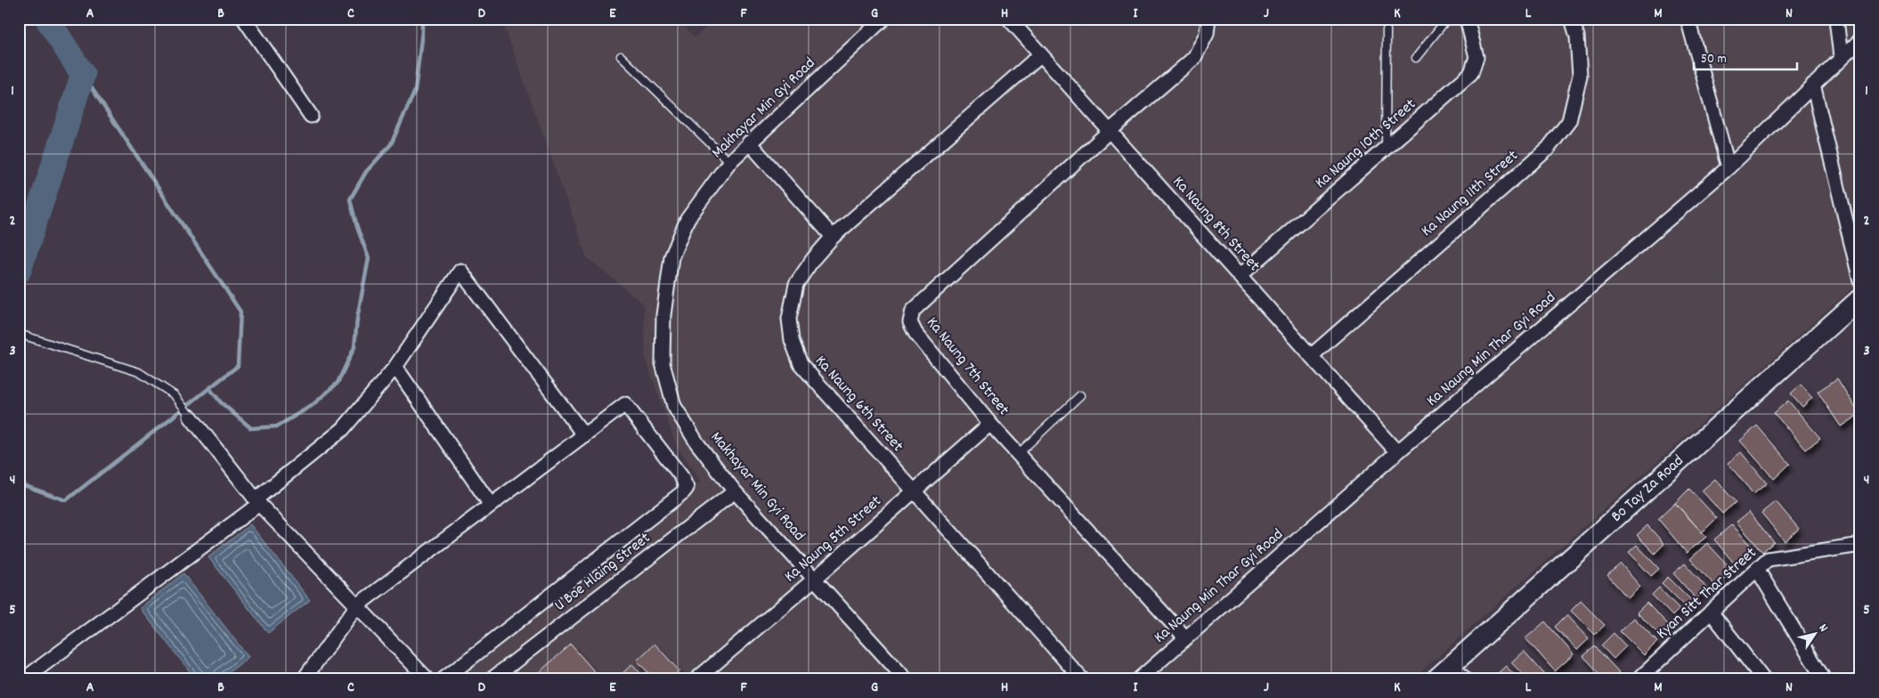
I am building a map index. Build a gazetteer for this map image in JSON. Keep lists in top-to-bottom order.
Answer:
{
  "streets": {
    "main road": ["Bo Tay Za Road"],
    "street": [
      "Makhayar Min Gyi Road",
      "Ka Naung 10th Street",
      "Ka Naung 11th Street",
      "Ka Naung 8th Street",
      "Ka Naung Min Thar Gyi Road",
      "Ka Naung 7th Street",
      "Ka Naung 6th Street",
      "Ka Naung 5th Street",
      "U Boe Hlaing Street",
      "Kyan Sitt Thar Street"
    ]
  },
  "crossings": [
    ["Makhayar Min Gyi Road", "Ka Naung 5th Street"],
    ["Makhayar Min Gyi Road", "U Boe Hlaing Street"],
    ["Ka Naung 10th Street", "Ka Naung 8th Street"],
    ["Ka Naung 11th Street", "Ka Naung 8th Street"],
    ["Ka Naung 8th Street", "Ka Naung Min Thar Gyi Road"],
    ["Ka Naung 8th Street", "Ka Naung 7th Street"],
    ["Ka Naung 8th Street", "Ka Naung 6th Street"],
    ["Ka Naung Min Thar Gyi Road", "Ka Naung 7th Street"],
    ["Ka Naung 7th Street", "Ka Naung 5th Street"],
    ["Ka Naung 6th Street", "Ka Naung 5th Street"]
  ],
  "scale_bar": "50 m",
  "north": "top right",
  "grid": {
    "columns": [
      "A",
      "B",
      "C",
      "D",
      "E",
      "F",
      "G",
      "H",
      "I",
      "J",
      "K",
      "L",
      "M",
      "N"
    ],
    "rows": [
      "1",
      "2",
      "3",
      "4",
      "5"
    ]
  }
}
